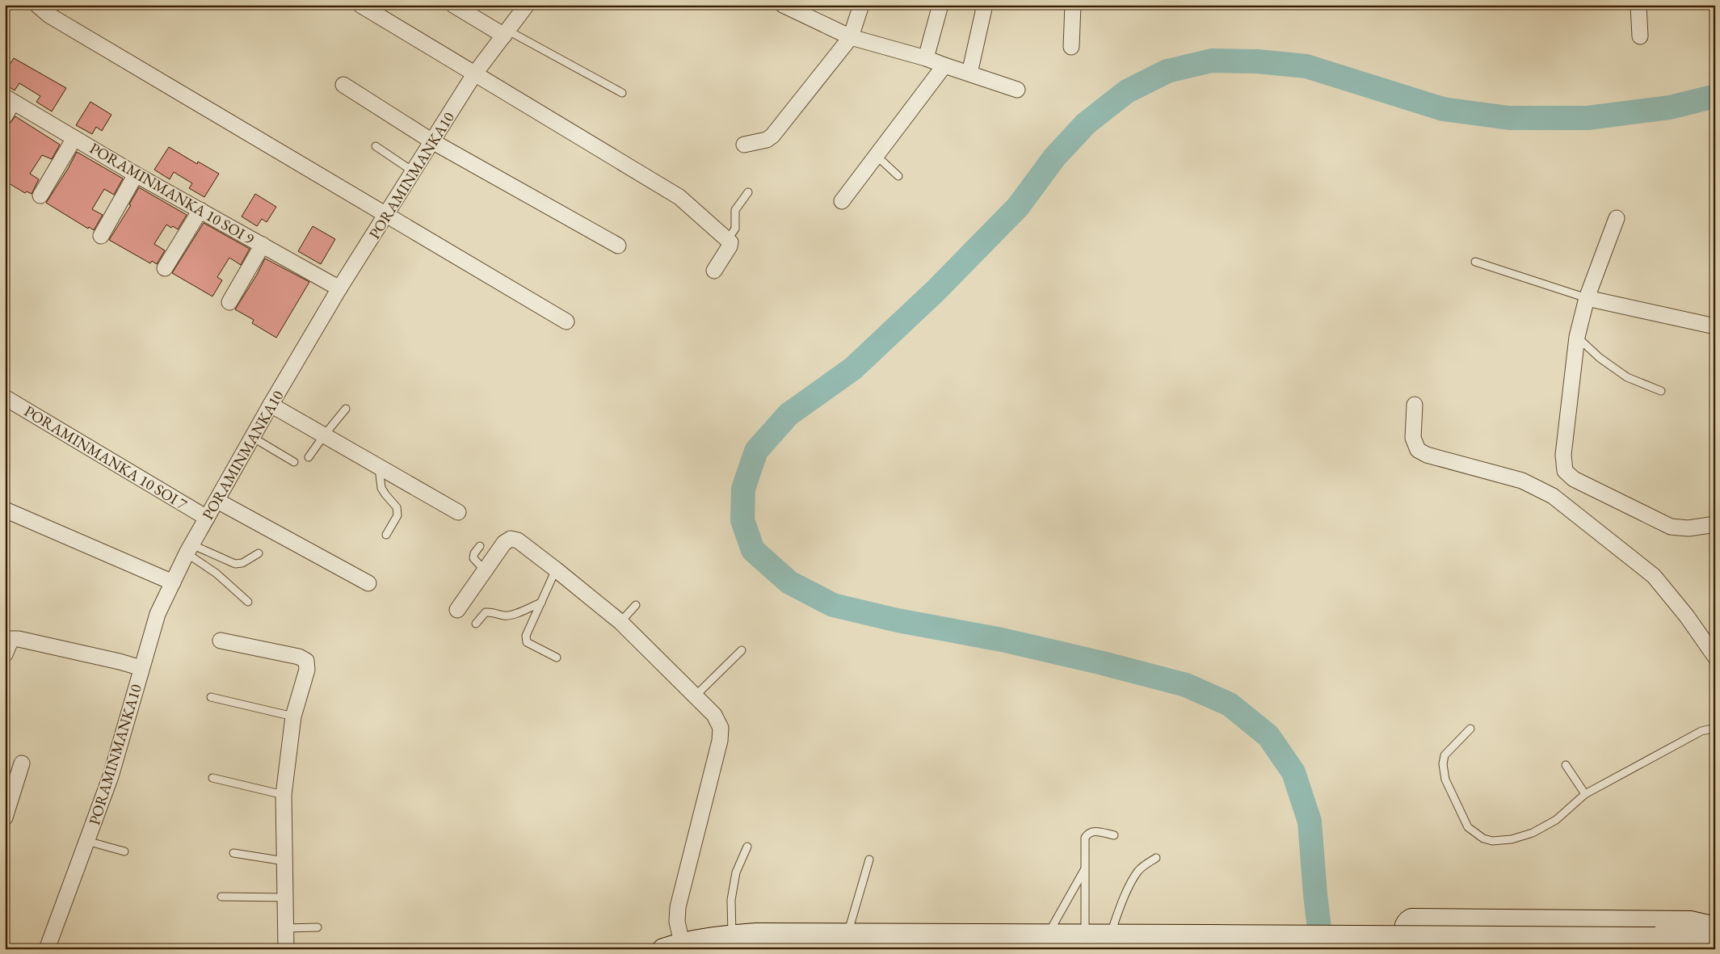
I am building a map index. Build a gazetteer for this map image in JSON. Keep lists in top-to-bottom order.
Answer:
{
  "streets": {
    "street": ["PORAMINMANKA10", "PORAMINMANKA 10 SOI 9", "PORAMINMANKA 10 SOI 7"]
  },
  "crossings": [
    ["PORAMINMANKA10", "PORAMINMANKA 10 SOI 9"],
    ["PORAMINMANKA10", "PORAMINMANKA 10 SOI 7"]
  ]
}
